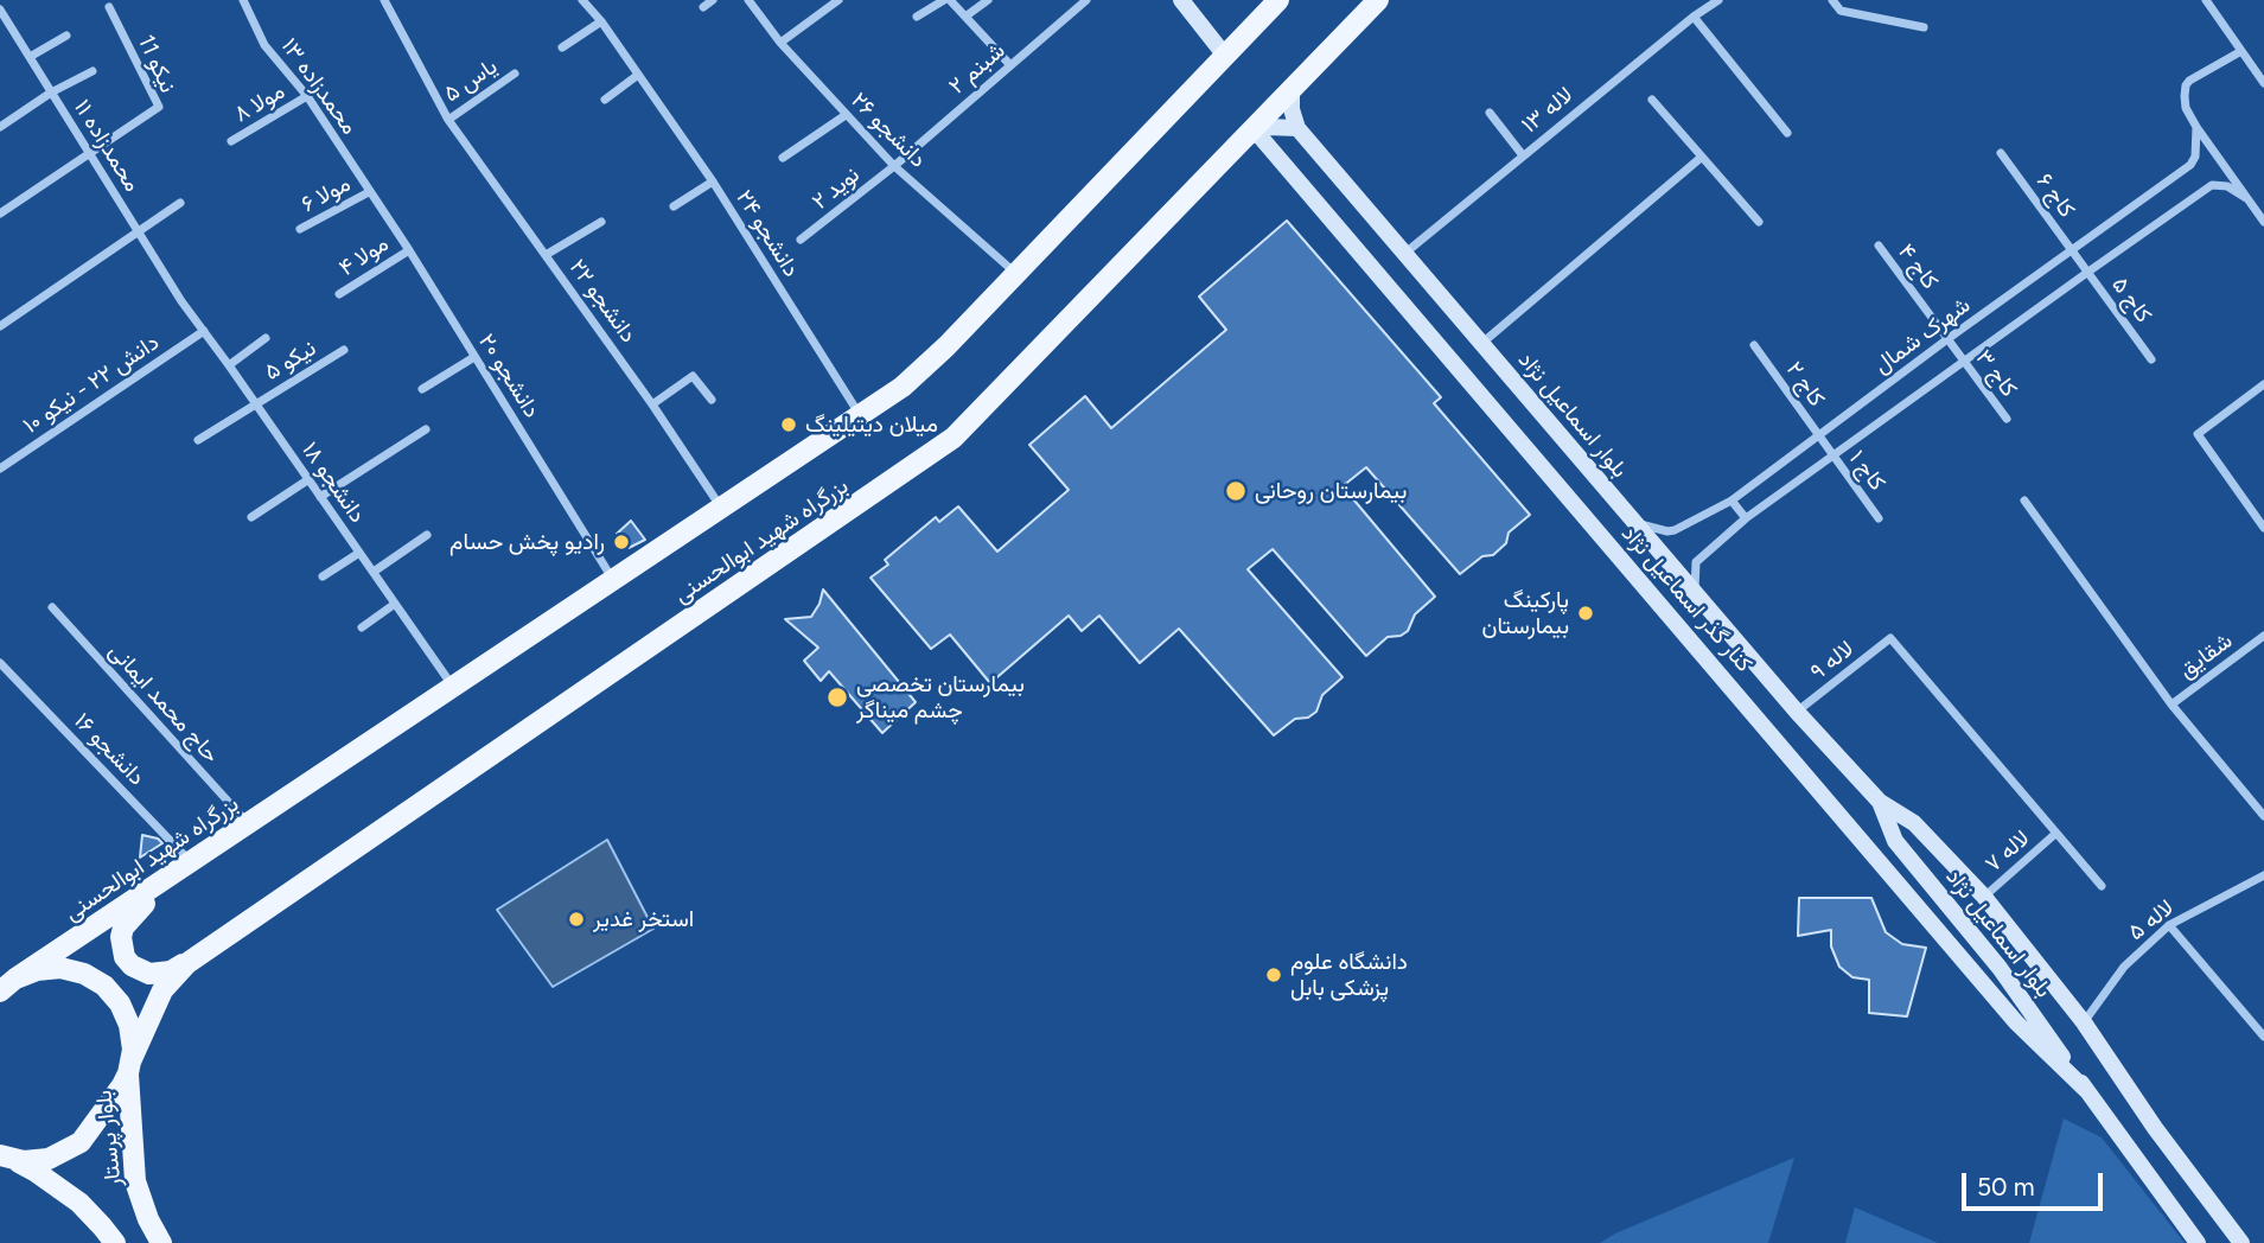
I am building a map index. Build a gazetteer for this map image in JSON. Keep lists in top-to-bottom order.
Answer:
{
  "streets": {
    "main road": [
      "بلوار اسماعیل نژاد",
      "بزرگراه شهید ابوالحسنی",
      "کنار گذر اسماعیل نژاد",
      "بلوار پرستار"
    ],
    "street": [
      "نیکو 11",
      "شبنم ۲",
      "یاس ۵",
      "محمدزاده ۱۳",
      "مولا ۸",
      "لاله ۱۳",
      "دانشجو ۲۶",
      "محمدزاده ۱۱",
      "نوید ۲",
      "مولا ۶",
      "کاج ۶",
      "دانشجو ۲۴",
      "مولا ۴",
      "کاج ۴",
      "کاج ۵",
      "دانشجو ۲۲",
      "شهرک شمال",
      "نیکو ۵",
      "کاج ۳",
      "دانشجو ۲۰",
      "دانش ۲۲ - نیکو ۱۰",
      "کاج ۲",
      "کاج ۱",
      "دانشجو ۱۸",
      "شقايق",
      "لاله ۹",
      "حاج محمد ایمانی",
      "دانشجو ۱۶",
      "لاله ۷",
      "لاله ۵"
    ]
  },
  "crossings": [
    ["نیکو 11", "محمدزاده ۱۱"],
    ["شبنم ۲", "دانشجو ۲۶"],
    ["شبنم ۲", "نوید ۲"],
    ["یاس ۵", "دانشجو ۲۲"],
    ["محمدزاده ۱۳", "مولا ۸"],
    ["محمدزاده ۱۳", "مولا ۶"],
    ["محمدزاده ۱۳", "دانشجو ۲۰"],
    ["لاله ۱۳", "بلوار اسماعیل نژاد"],
    ["دانشجو ۲۶", "نوید ۲"],
    ["دانشجو ۲۶", "بزرگراه شهید ابوالحسنی"],
    ["محمدزاده ۱۱", "دانشجو ۱۸"],
    ["مولا ۶", "دانشجو ۲۰"],
    ["کاج ۶", "کاج ۵"],
    ["کاج ۶", "شهرک شمال"],
    ["دانشجو ۲۴", "بزرگراه شهید ابوالحسنی"],
    ["مولا ۴", "دانشجو ۲۰"],
    ["کاج ۴", "شهرک شمال"],
    ["کاج ۴", "کاج ۳"],
    ["کاج ۵", "شهرک شمال"],
    ["دانشجو ۲۲", "بزرگراه شهید ابوالحسنی"],
    ["شهرک شمال", "کاج ۳"],
    ["شهرک شمال", "کاج ۲"],
    ["شهرک شمال", "بلوار اسماعیل نژاد"],
    ["شهرک شمال", "کاج ۱"],
    ["نیکو ۵", "دانشجو ۱۸"],
    ["دانشجو ۲۰", "بزرگراه شهید ابوالحسنی"],
    ["دانش ۲۲ - نیکو ۱۰", "دانشجو ۱۸"],
    ["کاج ۲", "کاج ۱"],
    ["بلوار اسماعیل نژاد", "کنار گذر اسماعیل نژاد"],
    ["بلوار اسماعیل نژاد", "لاله ۹"],
    ["بلوار اسماعیل نژاد", "لاله ۷"],
    ["بلوار اسماعیل نژاد", "لاله ۵"],
    ["دانشجو ۱۸", "بزرگراه شهید ابوالحسنی"],
    ["بزرگراه شهید ابوالحسنی", "حاج محمد ایمانی"],
    ["بزرگراه شهید ابوالحسنی", "دانشجو ۱۶"],
    ["بزرگراه شهید ابوالحسنی", "بلوار پرستار"],
    ["لاله ۹", "لاله ۷"]
  ],
  "places": [
    "میلان دیتیلینگ",
    "بیمارستان روحانی",
    "رادیو پخش حسام",
    "پارکینگ بیمارستان",
    "بیمارستان تخصصی چشم میناگر",
    "استخر غدیر",
    "دانشگاه علوم پزشکی بابل"
  ],
  "scale_bar": "50 m"
}
